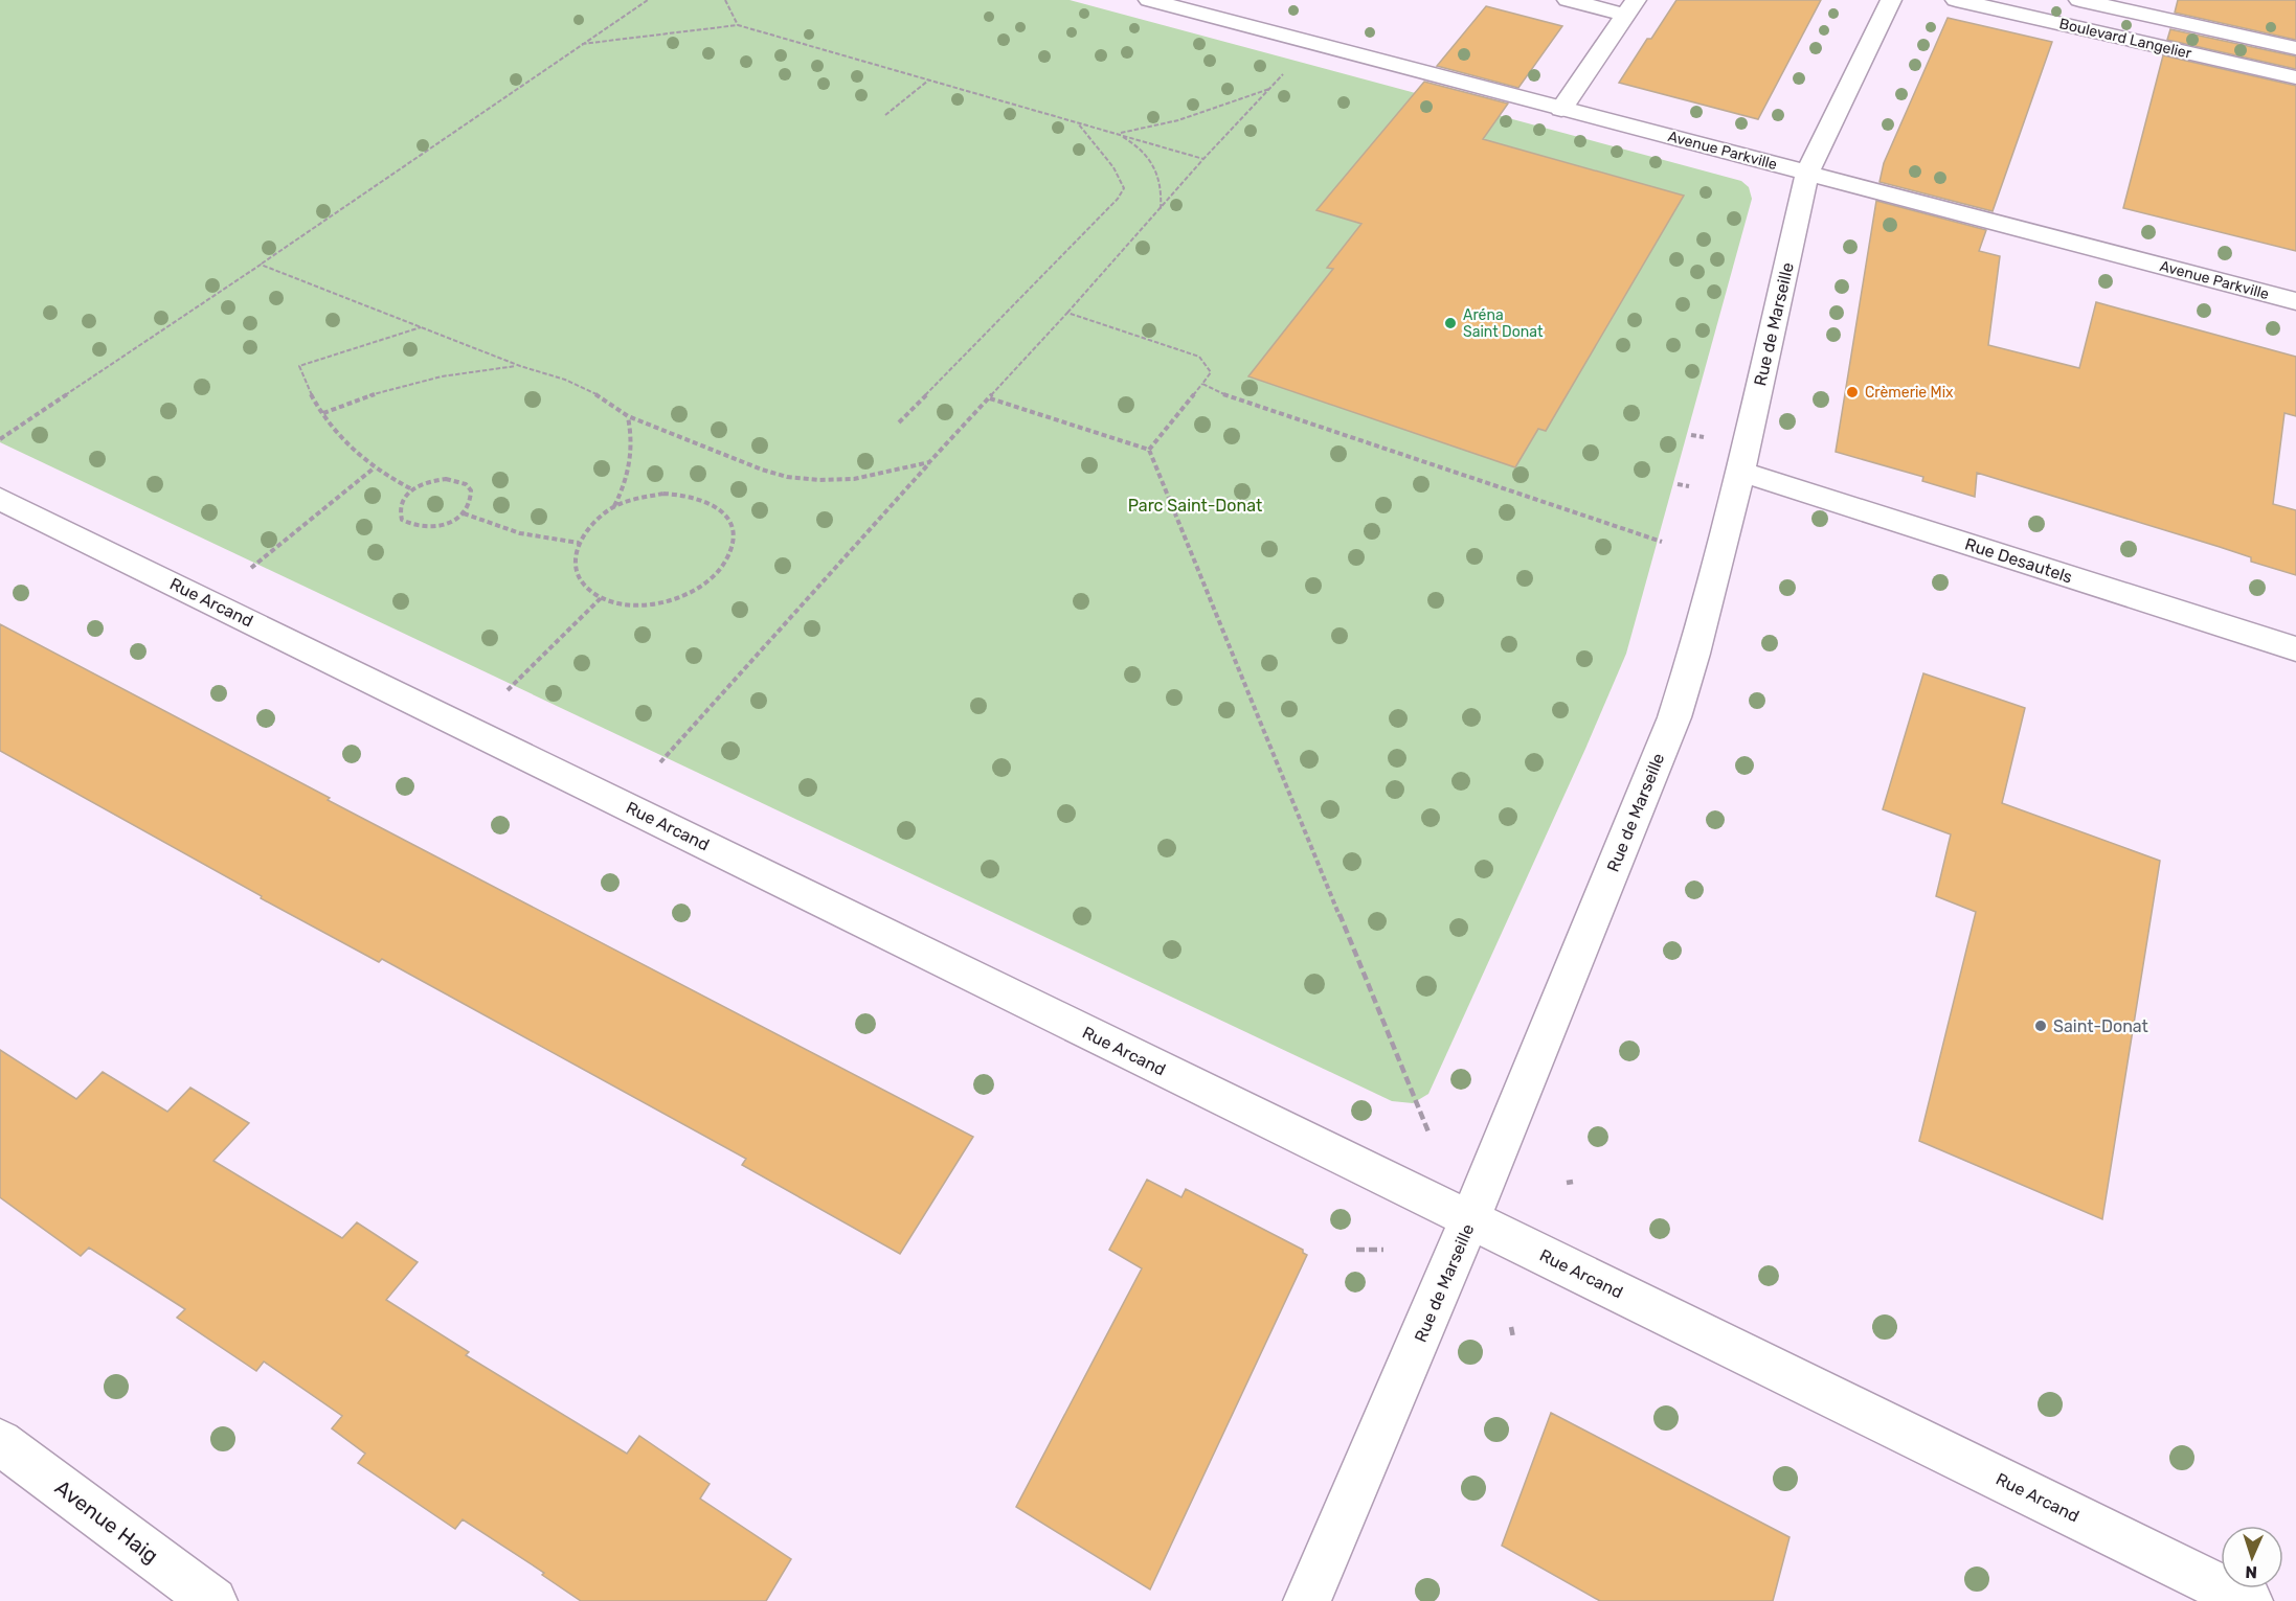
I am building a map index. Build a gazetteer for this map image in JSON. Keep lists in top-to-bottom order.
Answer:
{
  "streets": {
    "street": [
      "Boulevard Langelier",
      "Avenue Parkville",
      "Rue de Marseille",
      "Rue Desautels",
      "Rue Arcand",
      "Avenue Haig"
    ]
  },
  "crossings": [
    ["Avenue Parkville", "Rue de Marseille"],
    ["Rue de Marseille", "Rue Desautels"],
    ["Rue de Marseille", "Rue Arcand"]
  ],
  "parks": ["Parc Saint-Donat"],
  "places": ["Aréna Saint Donat", "Crèmerie Mix", "Saint-Donat"],
  "north": "bottom"
}
